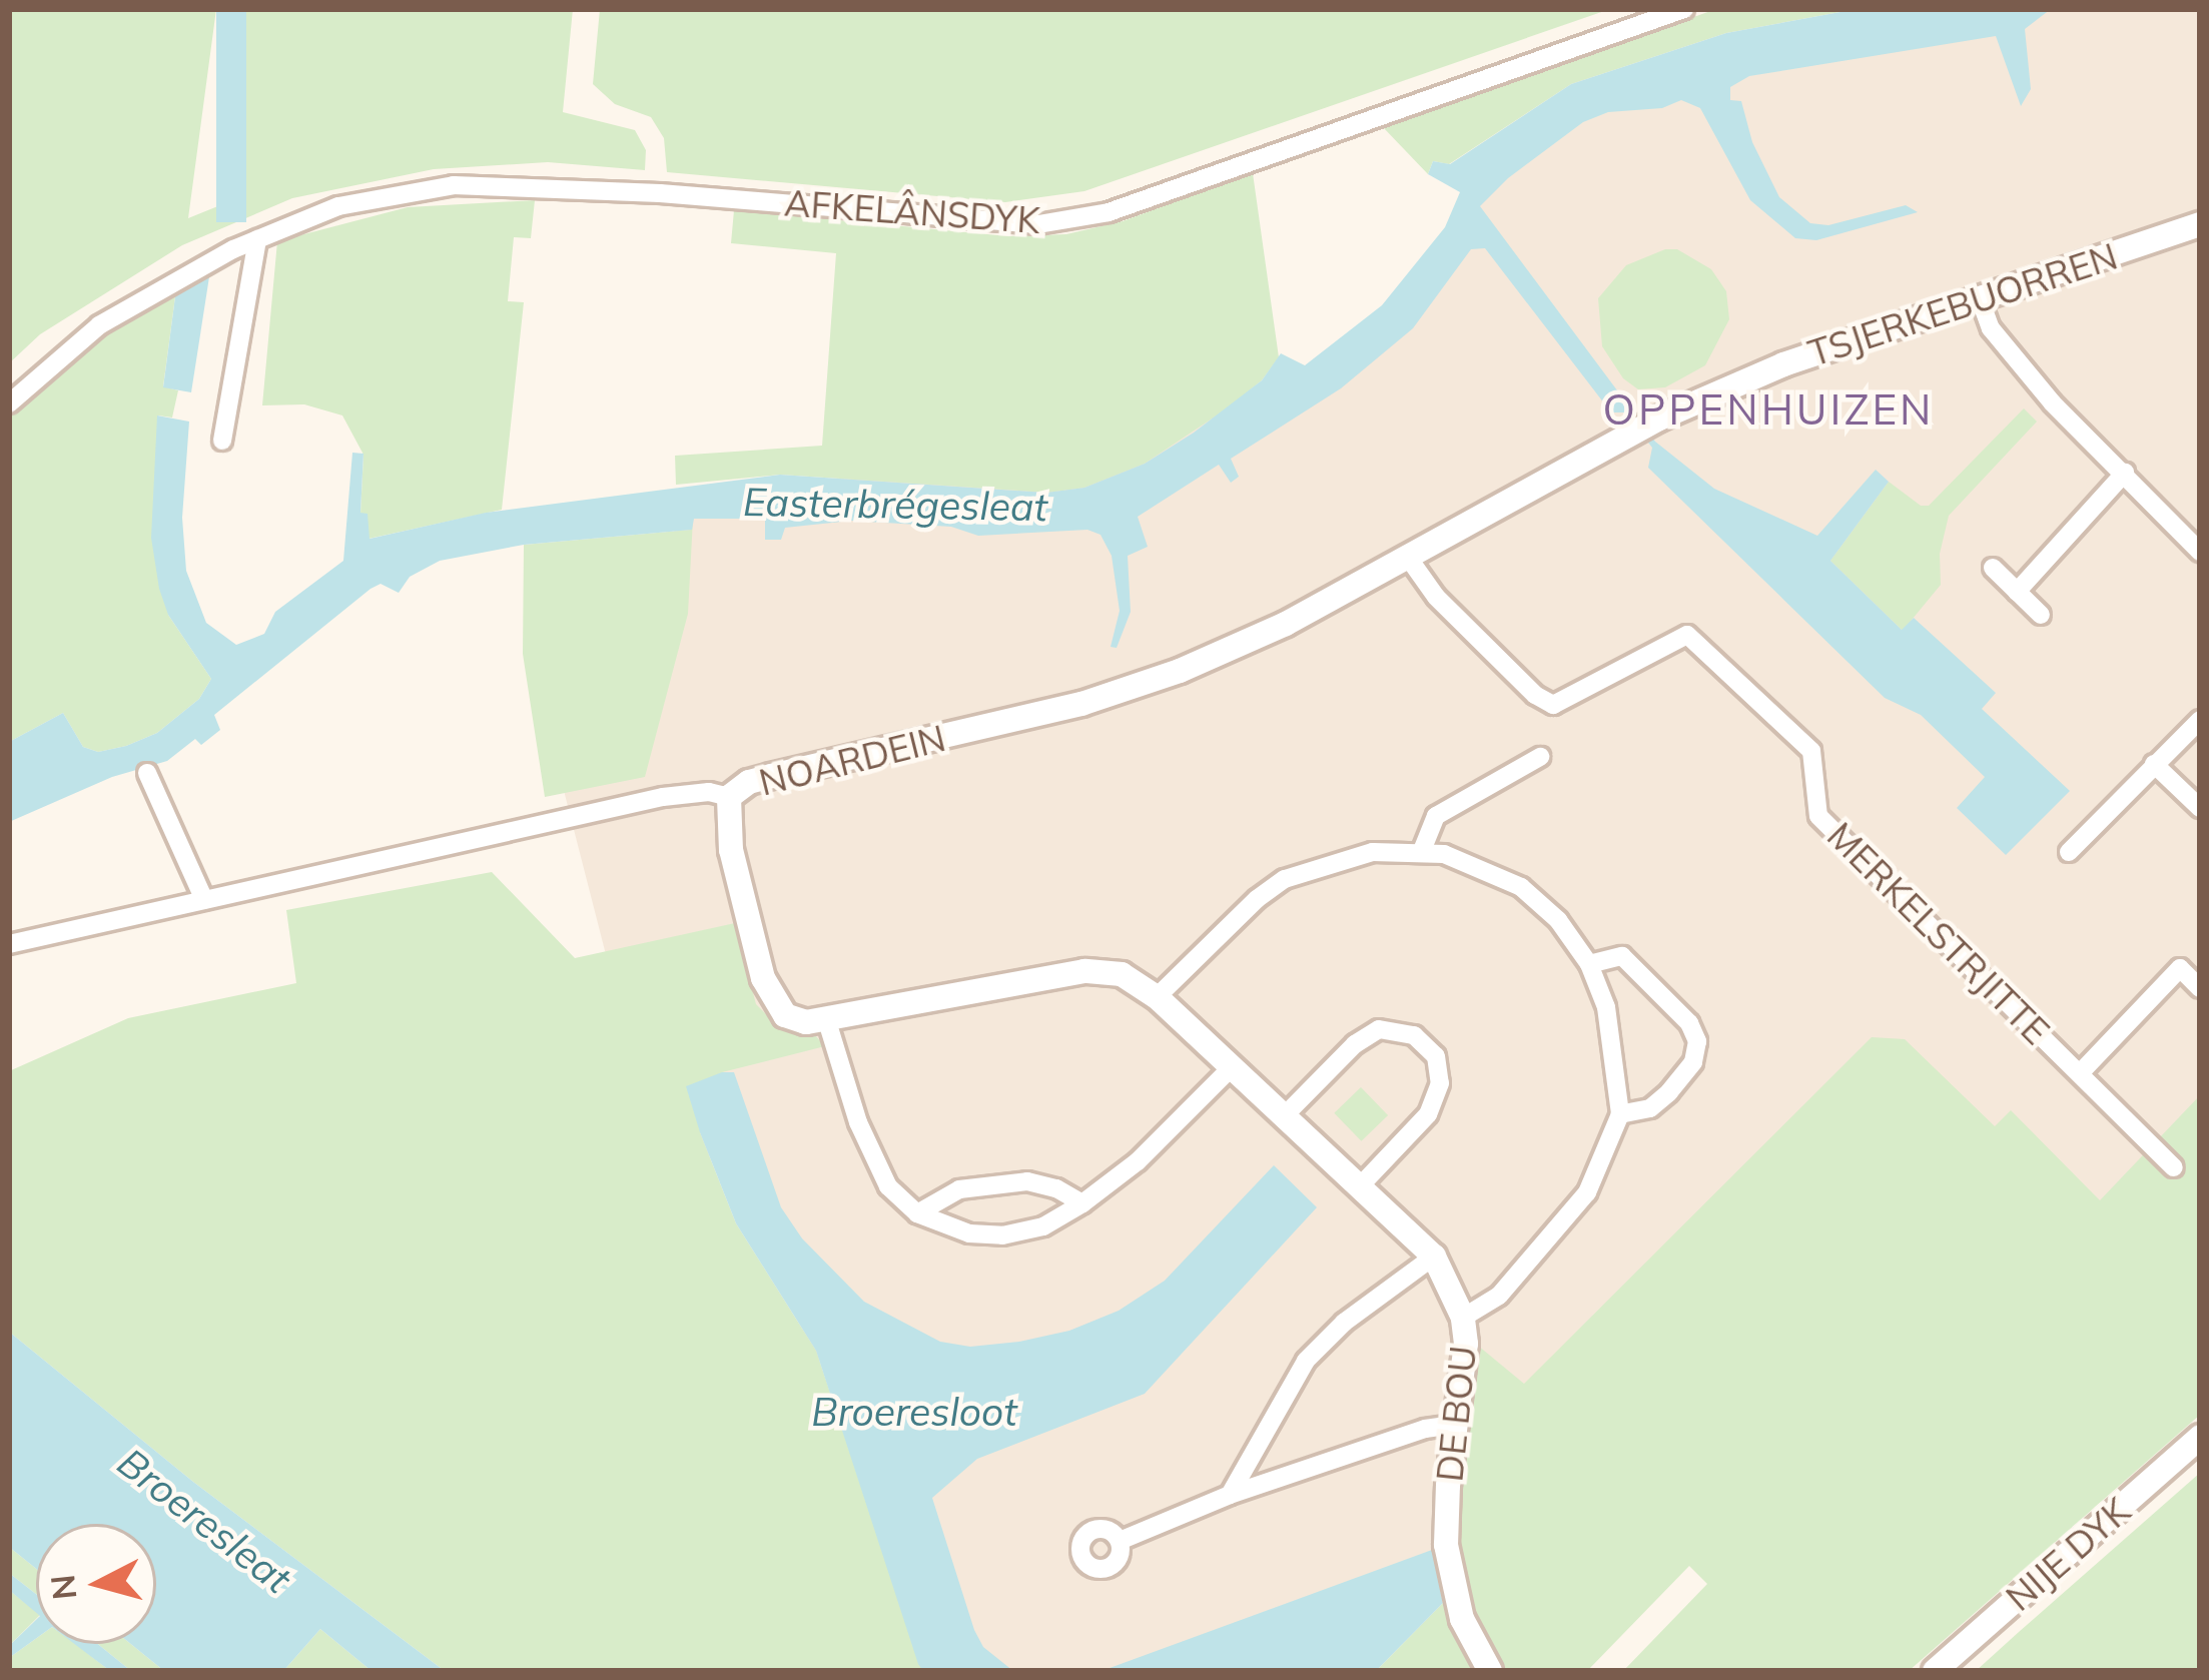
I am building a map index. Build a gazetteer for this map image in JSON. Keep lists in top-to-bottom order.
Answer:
{
  "streets": {
    "street": [
      "AFKELÂNSDYK",
      "TSJERKEBUORREN",
      "NOARDEIN",
      "MERKELSTRJITTE",
      "DE BOU",
      "NIJE DYK"
    ]
  },
  "crossings": [
    ["TSJERKEBUORREN", "NOARDEIN"],
    ["TSJERKEBUORREN", "MERKELSTRJITTE"],
    ["NOARDEIN", "MERKELSTRJITTE"]
  ],
  "districts": ["OPPENHUIZEN"],
  "water": ["Easterbrégesleat", "Broeresloot", "Broeresleat"],
  "north": "left"
}
